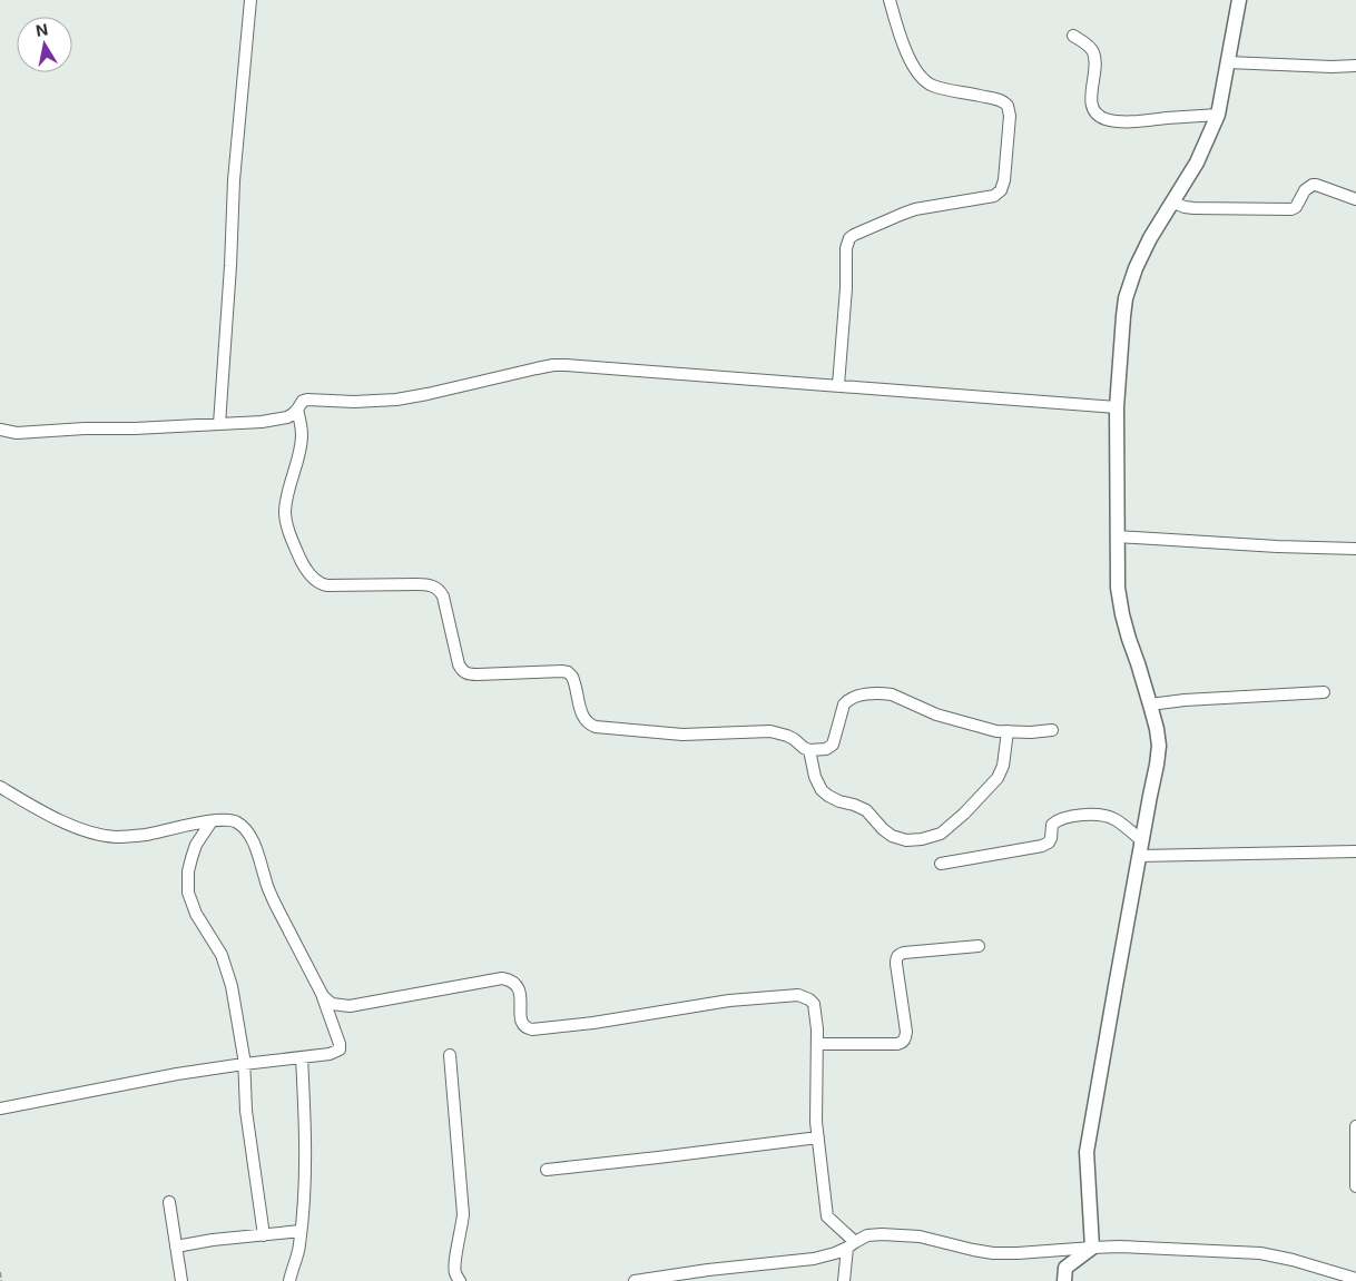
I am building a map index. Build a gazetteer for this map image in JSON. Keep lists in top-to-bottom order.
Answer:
{
  "north": "top"
}
